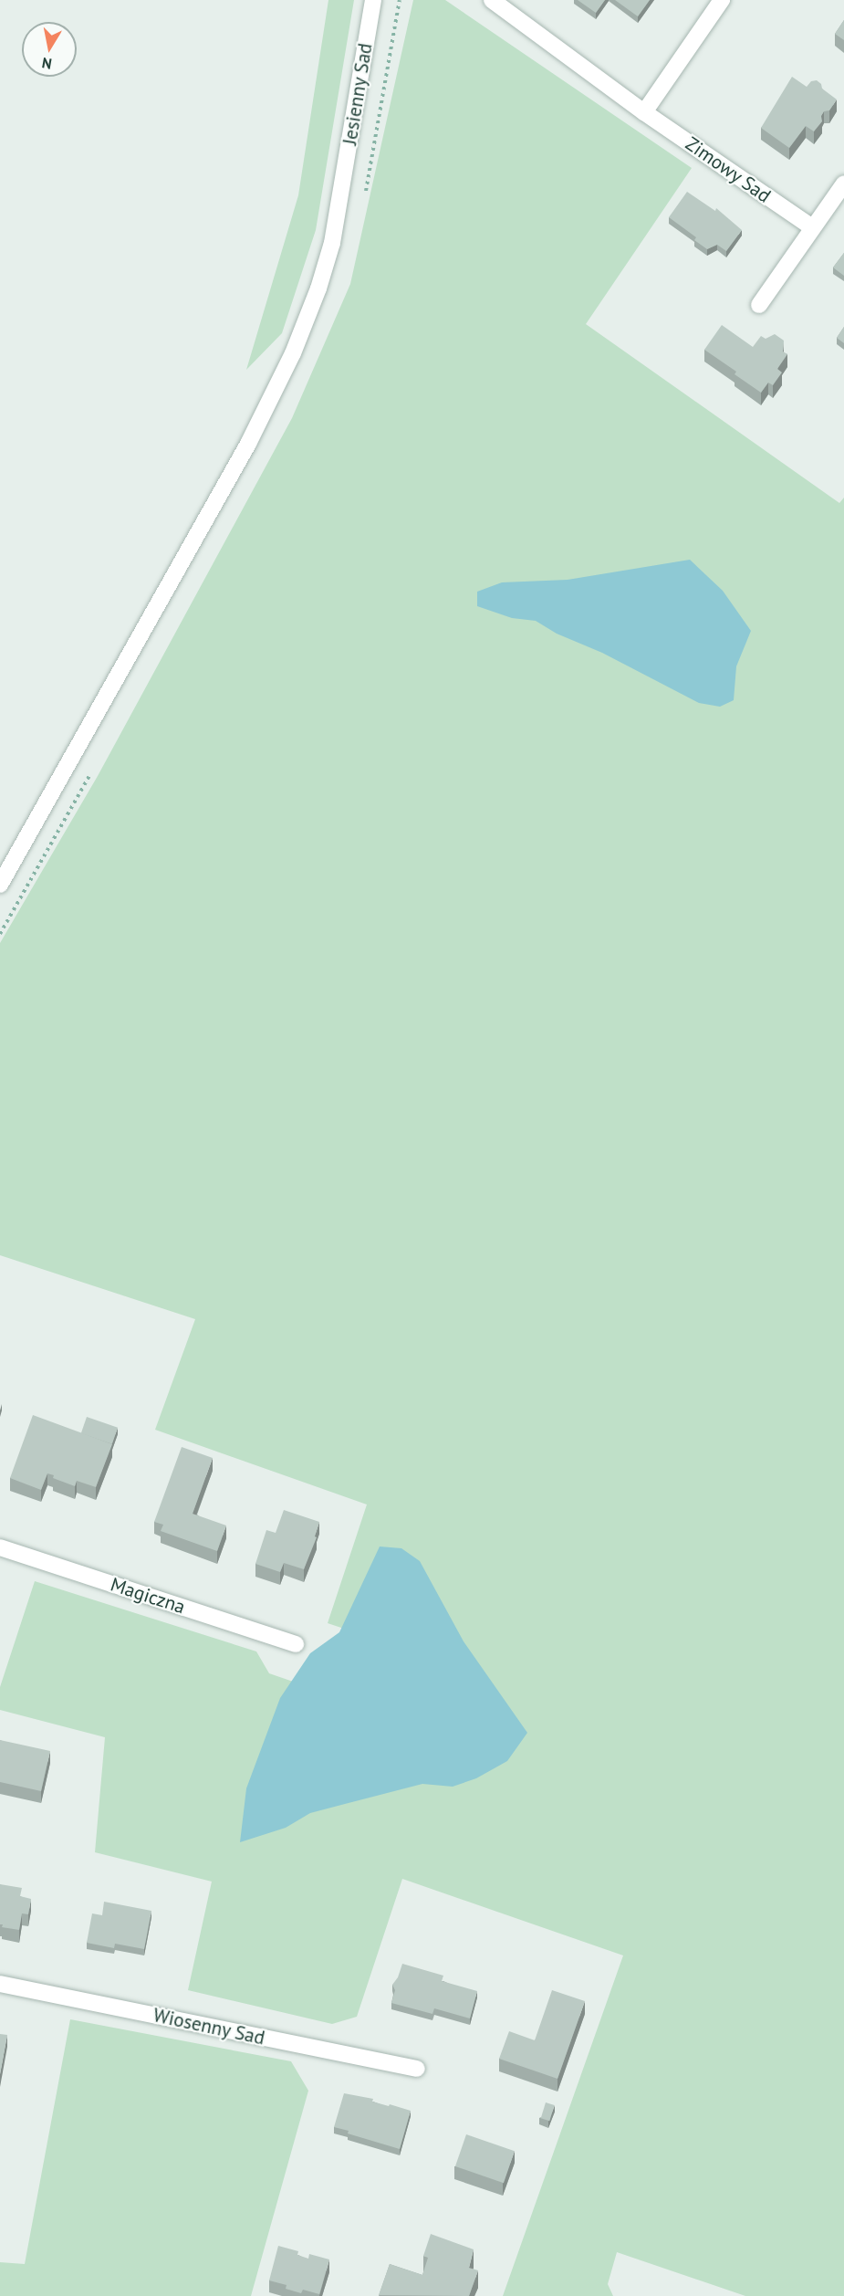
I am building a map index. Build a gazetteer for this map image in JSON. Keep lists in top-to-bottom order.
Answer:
{
  "streets": {
    "street": [
      "Jesienny Sad",
      "Zimowy Sad",
      "Magiczna",
      "Wiosenny Sad"
    ]
  },
  "north": "bottom"
}
